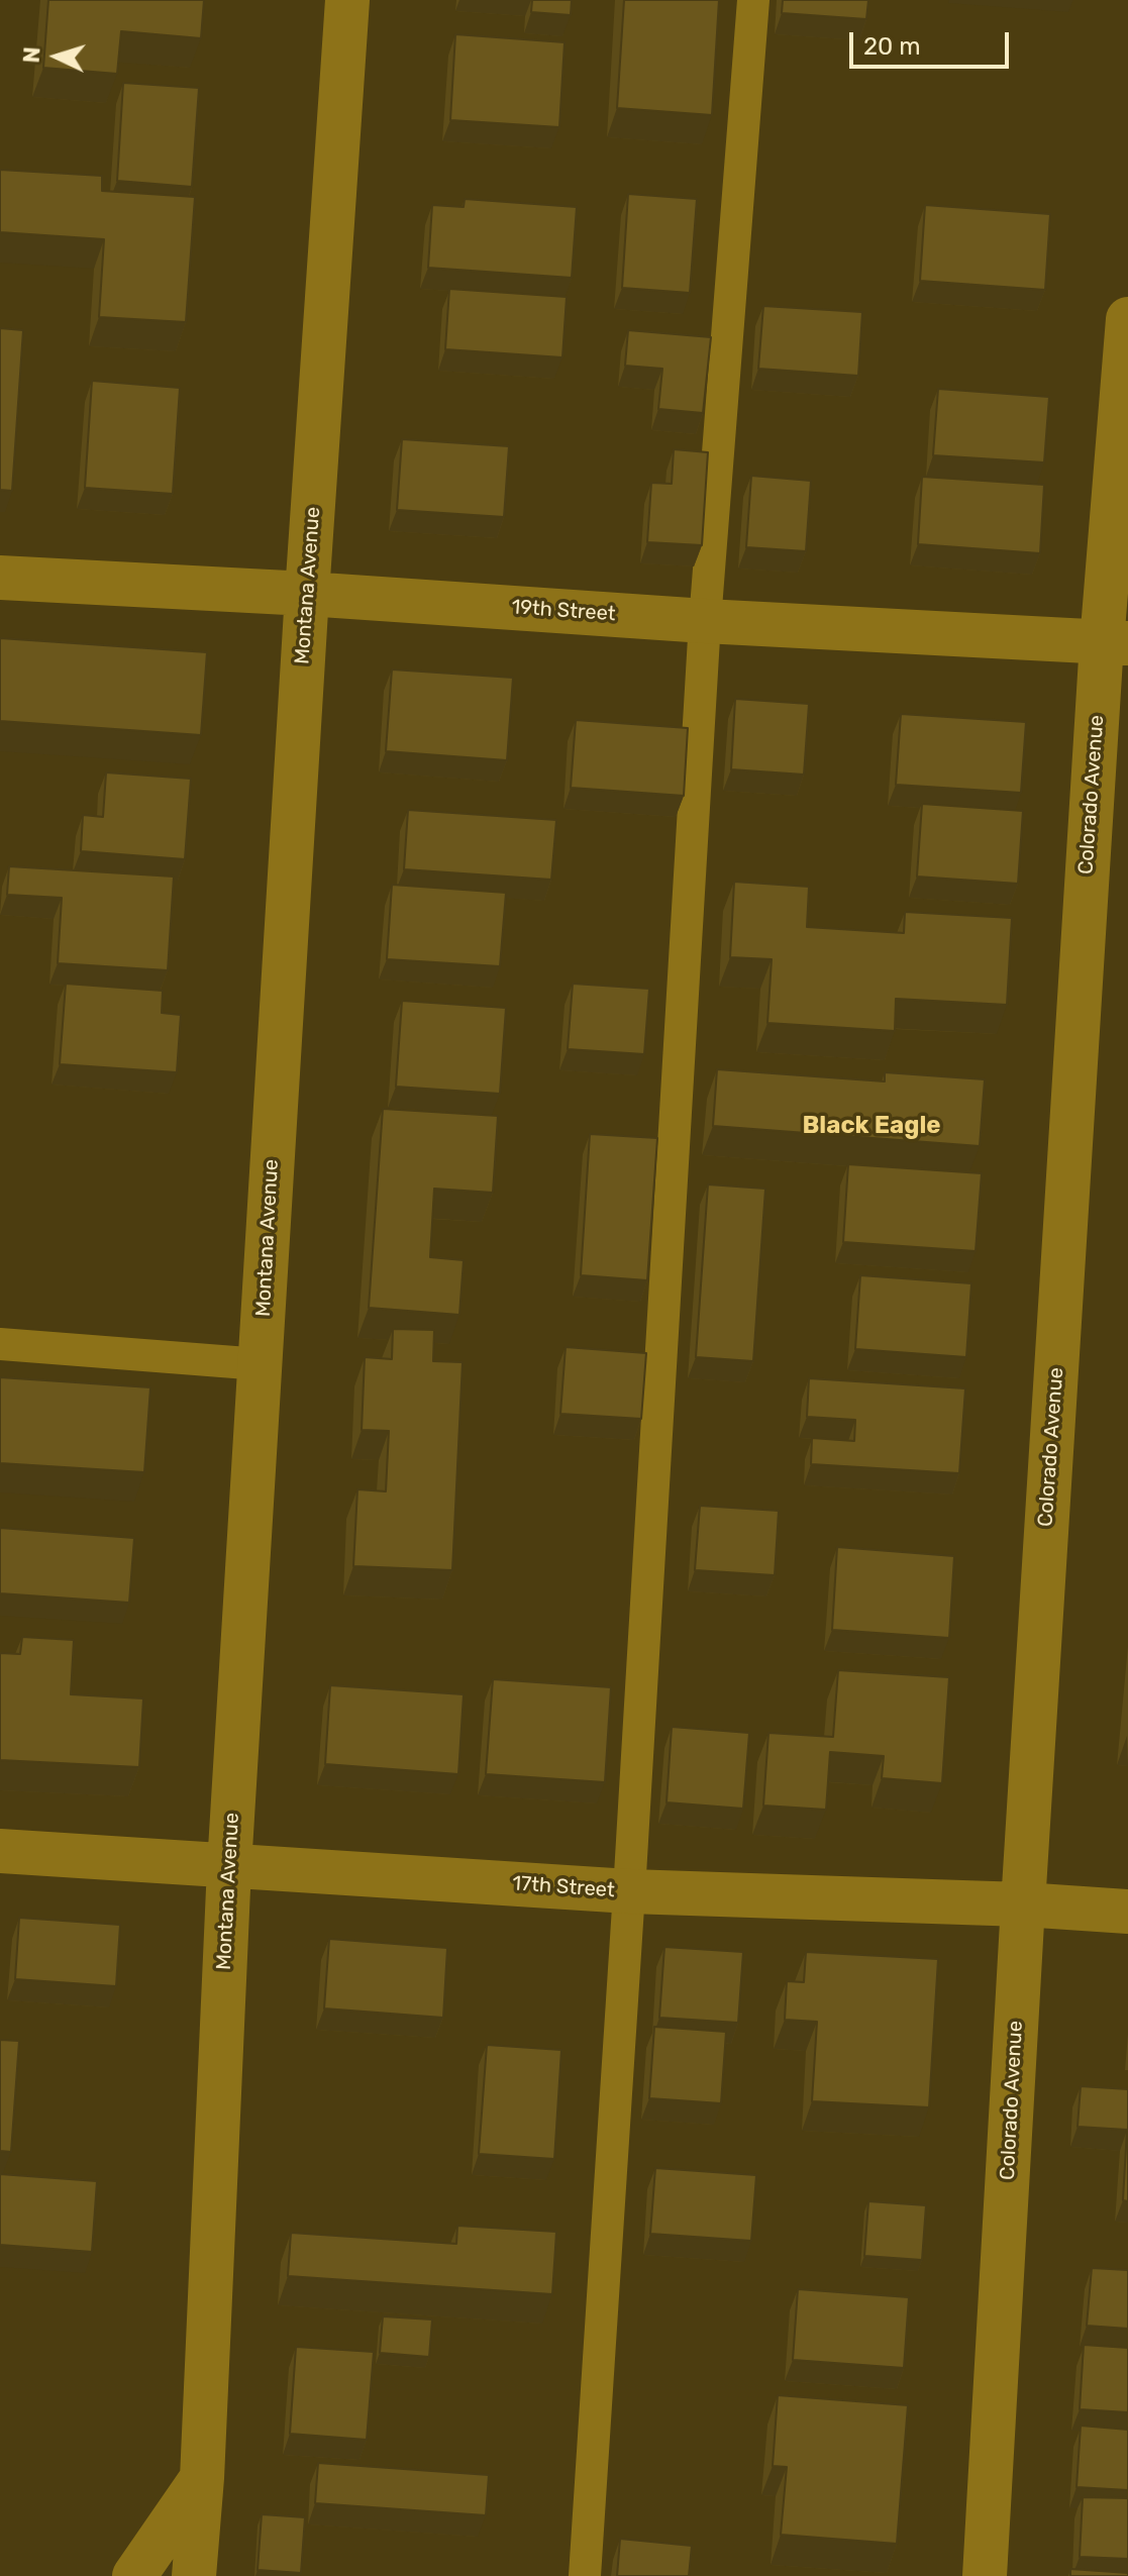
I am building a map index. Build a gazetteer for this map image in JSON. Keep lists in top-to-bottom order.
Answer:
{
  "streets": {
    "street": [
      "Montana Avenue",
      "19th Street",
      "Colorado Avenue",
      "17th Street"
    ]
  },
  "crossings": [
    ["Montana Avenue", "19th Street"],
    ["Montana Avenue", "17th Street"],
    ["19th Street", "Colorado Avenue"],
    ["Colorado Avenue", "17th Street"]
  ],
  "districts": ["Black Eagle"],
  "scale_bar": "20 m",
  "north": "left"
}
